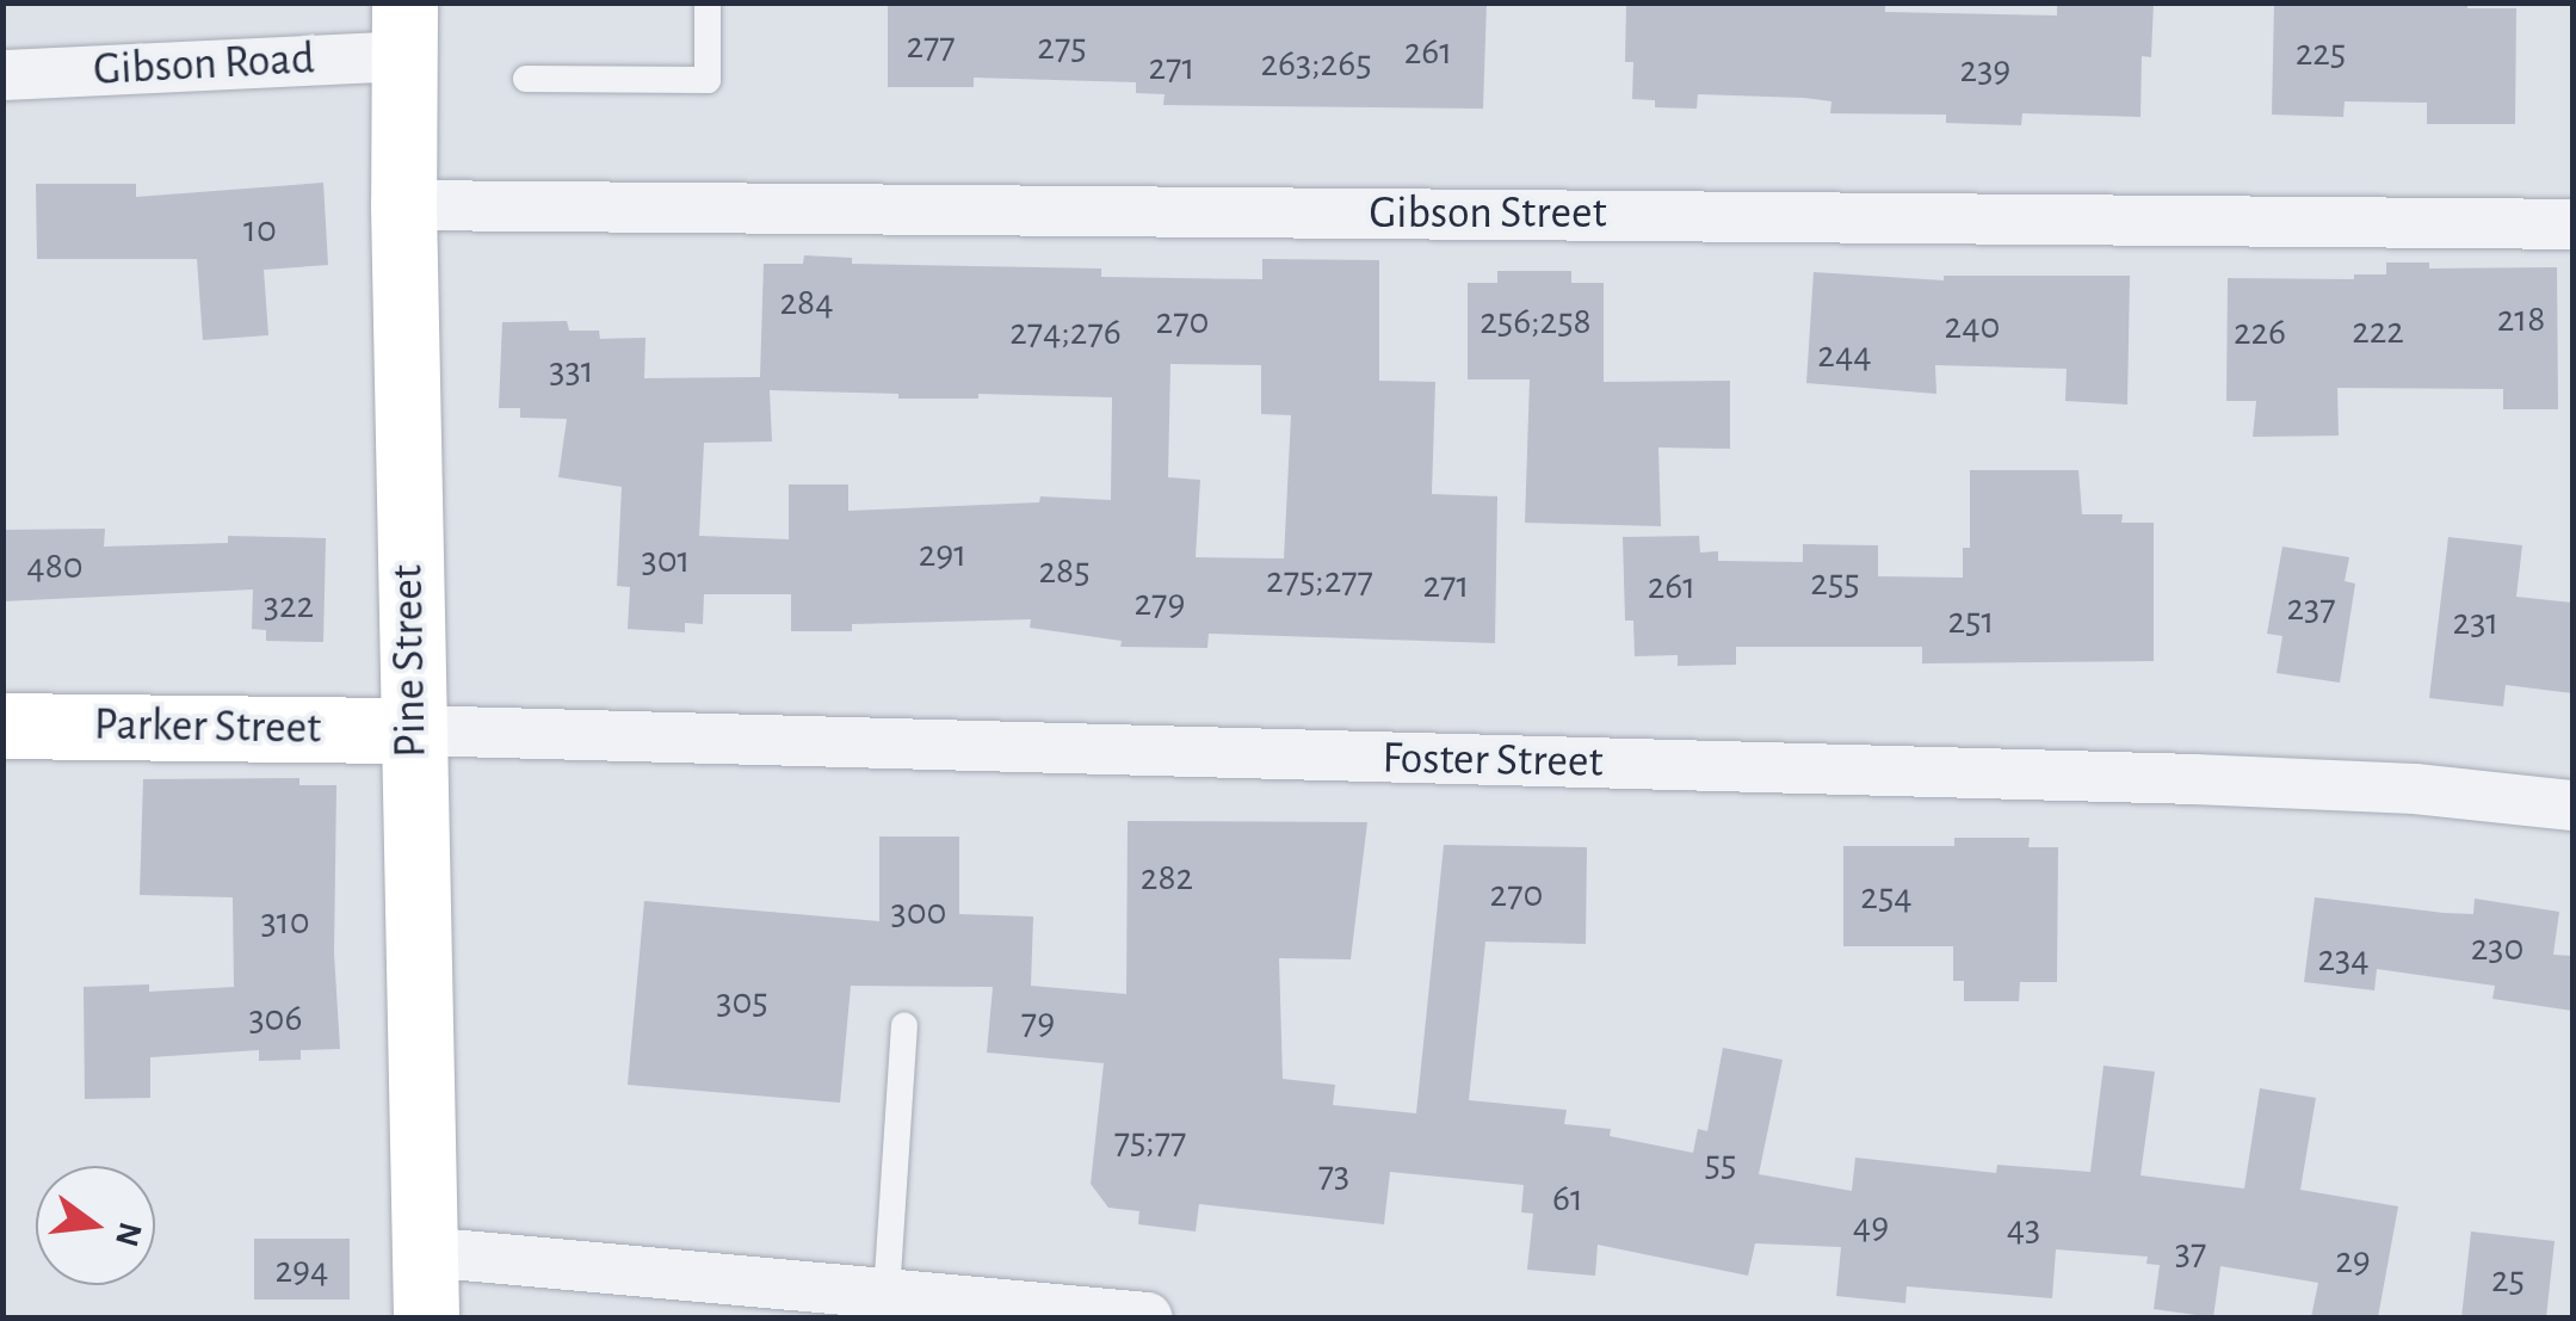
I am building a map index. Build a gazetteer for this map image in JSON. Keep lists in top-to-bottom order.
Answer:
{
  "streets": {
    "street": [
      "Gibson Road",
      "Gibson Street",
      "Pine Street",
      "Parker Street",
      "Foster Street"
    ]
  },
  "crossings": [
    ["Gibson Road", "Pine Street"],
    ["Gibson Street", "Pine Street"],
    ["Pine Street", "Parker Street"],
    ["Pine Street", "Foster Street"],
    ["Parker Street", "Foster Street"]
  ],
  "house_numbers": [
    "277",
    "275",
    "261",
    "225",
    "263;265",
    "271",
    "239",
    "10",
    "284",
    "218",
    "270",
    "256;258",
    "240",
    "222",
    "274;276",
    "226",
    "244",
    "331",
    "291",
    "301",
    "480",
    "285",
    "275;277",
    "255",
    "271",
    "261",
    "279",
    "322",
    "237",
    "251",
    "231",
    "282",
    "270",
    "254",
    "300",
    "310",
    "230",
    "234",
    "305",
    "306",
    "79",
    "75;77",
    "55",
    "73",
    "61",
    "49",
    "43",
    "37",
    "29",
    "294",
    "25"
  ],
  "north": "right"
}
